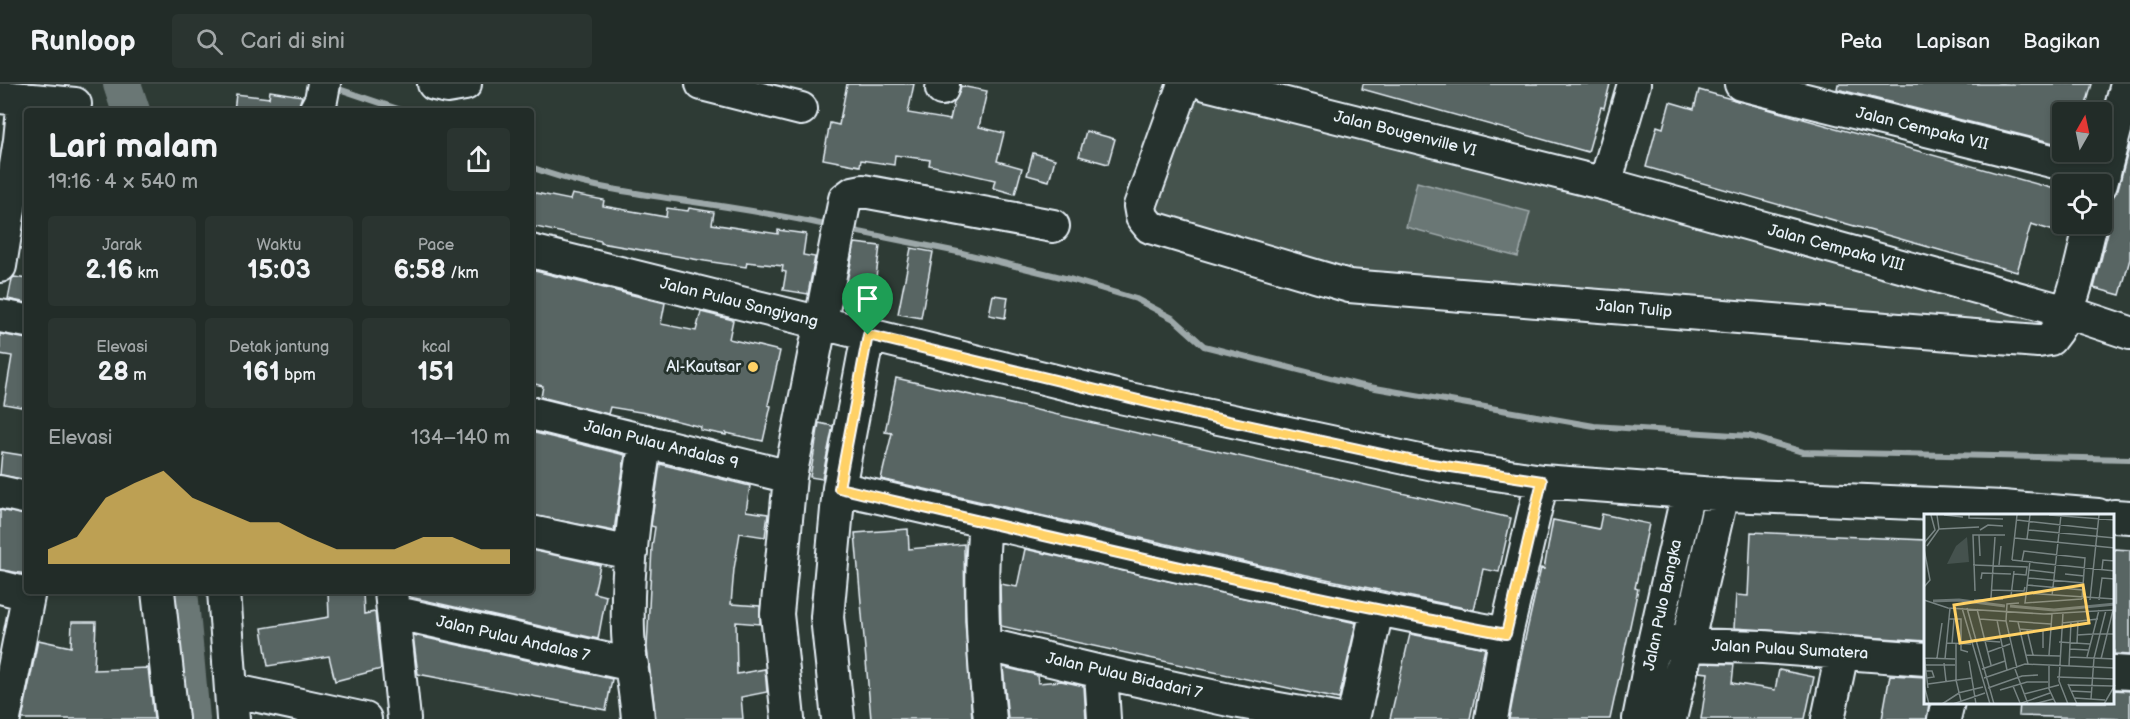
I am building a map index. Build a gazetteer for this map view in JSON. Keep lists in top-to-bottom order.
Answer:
{
  "streets": {
    "street": [
      "Jalan Cempaka VII",
      "Jalan Bougenville VI",
      "Jalan Cempaka VIII",
      "Jalan Pulau Sangiyang",
      "Jalan Tulip",
      "Jalan Pulau Andalas 9",
      "Jalan Pulo Bangka",
      "Jalan Pulau Andalas 7",
      "Jalan Pulau Sumatera",
      "Jalan Pulau Bidadari 7"
    ]
  },
  "crossings": [
    ["Jalan Bougenville VI", "Jalan Cempaka VIII"],
    ["Jalan Cempaka VIII", "Jalan Tulip"],
    ["Jalan Pulau Sangiyang", "Jalan Pulo Bangka"],
    ["Jalan Pulo Bangka", "Jalan Pulau Sumatera"]
  ],
  "places": ["Al-Kautsar"],
  "north": "top",
  "page": {
    "header": "Runloop",
    "search": "Cari di sini",
    "nav": ["Peta", "Lapisan", "Bagikan"],
    "heading": ["Lari malam", "19:16 · 4 × 540 m"],
    "stats": [
      ["Jarak", "2.16 km"],
      ["Waktu", "15:03"],
      ["Pace", "6:58 /km"],
      ["Elevasi", "28 m"],
      ["Detak jantung", "161 bpm"],
      ["kcal", "151"]
    ],
    "chart": ["Elevasi", "134–140 m"]
  }
}
